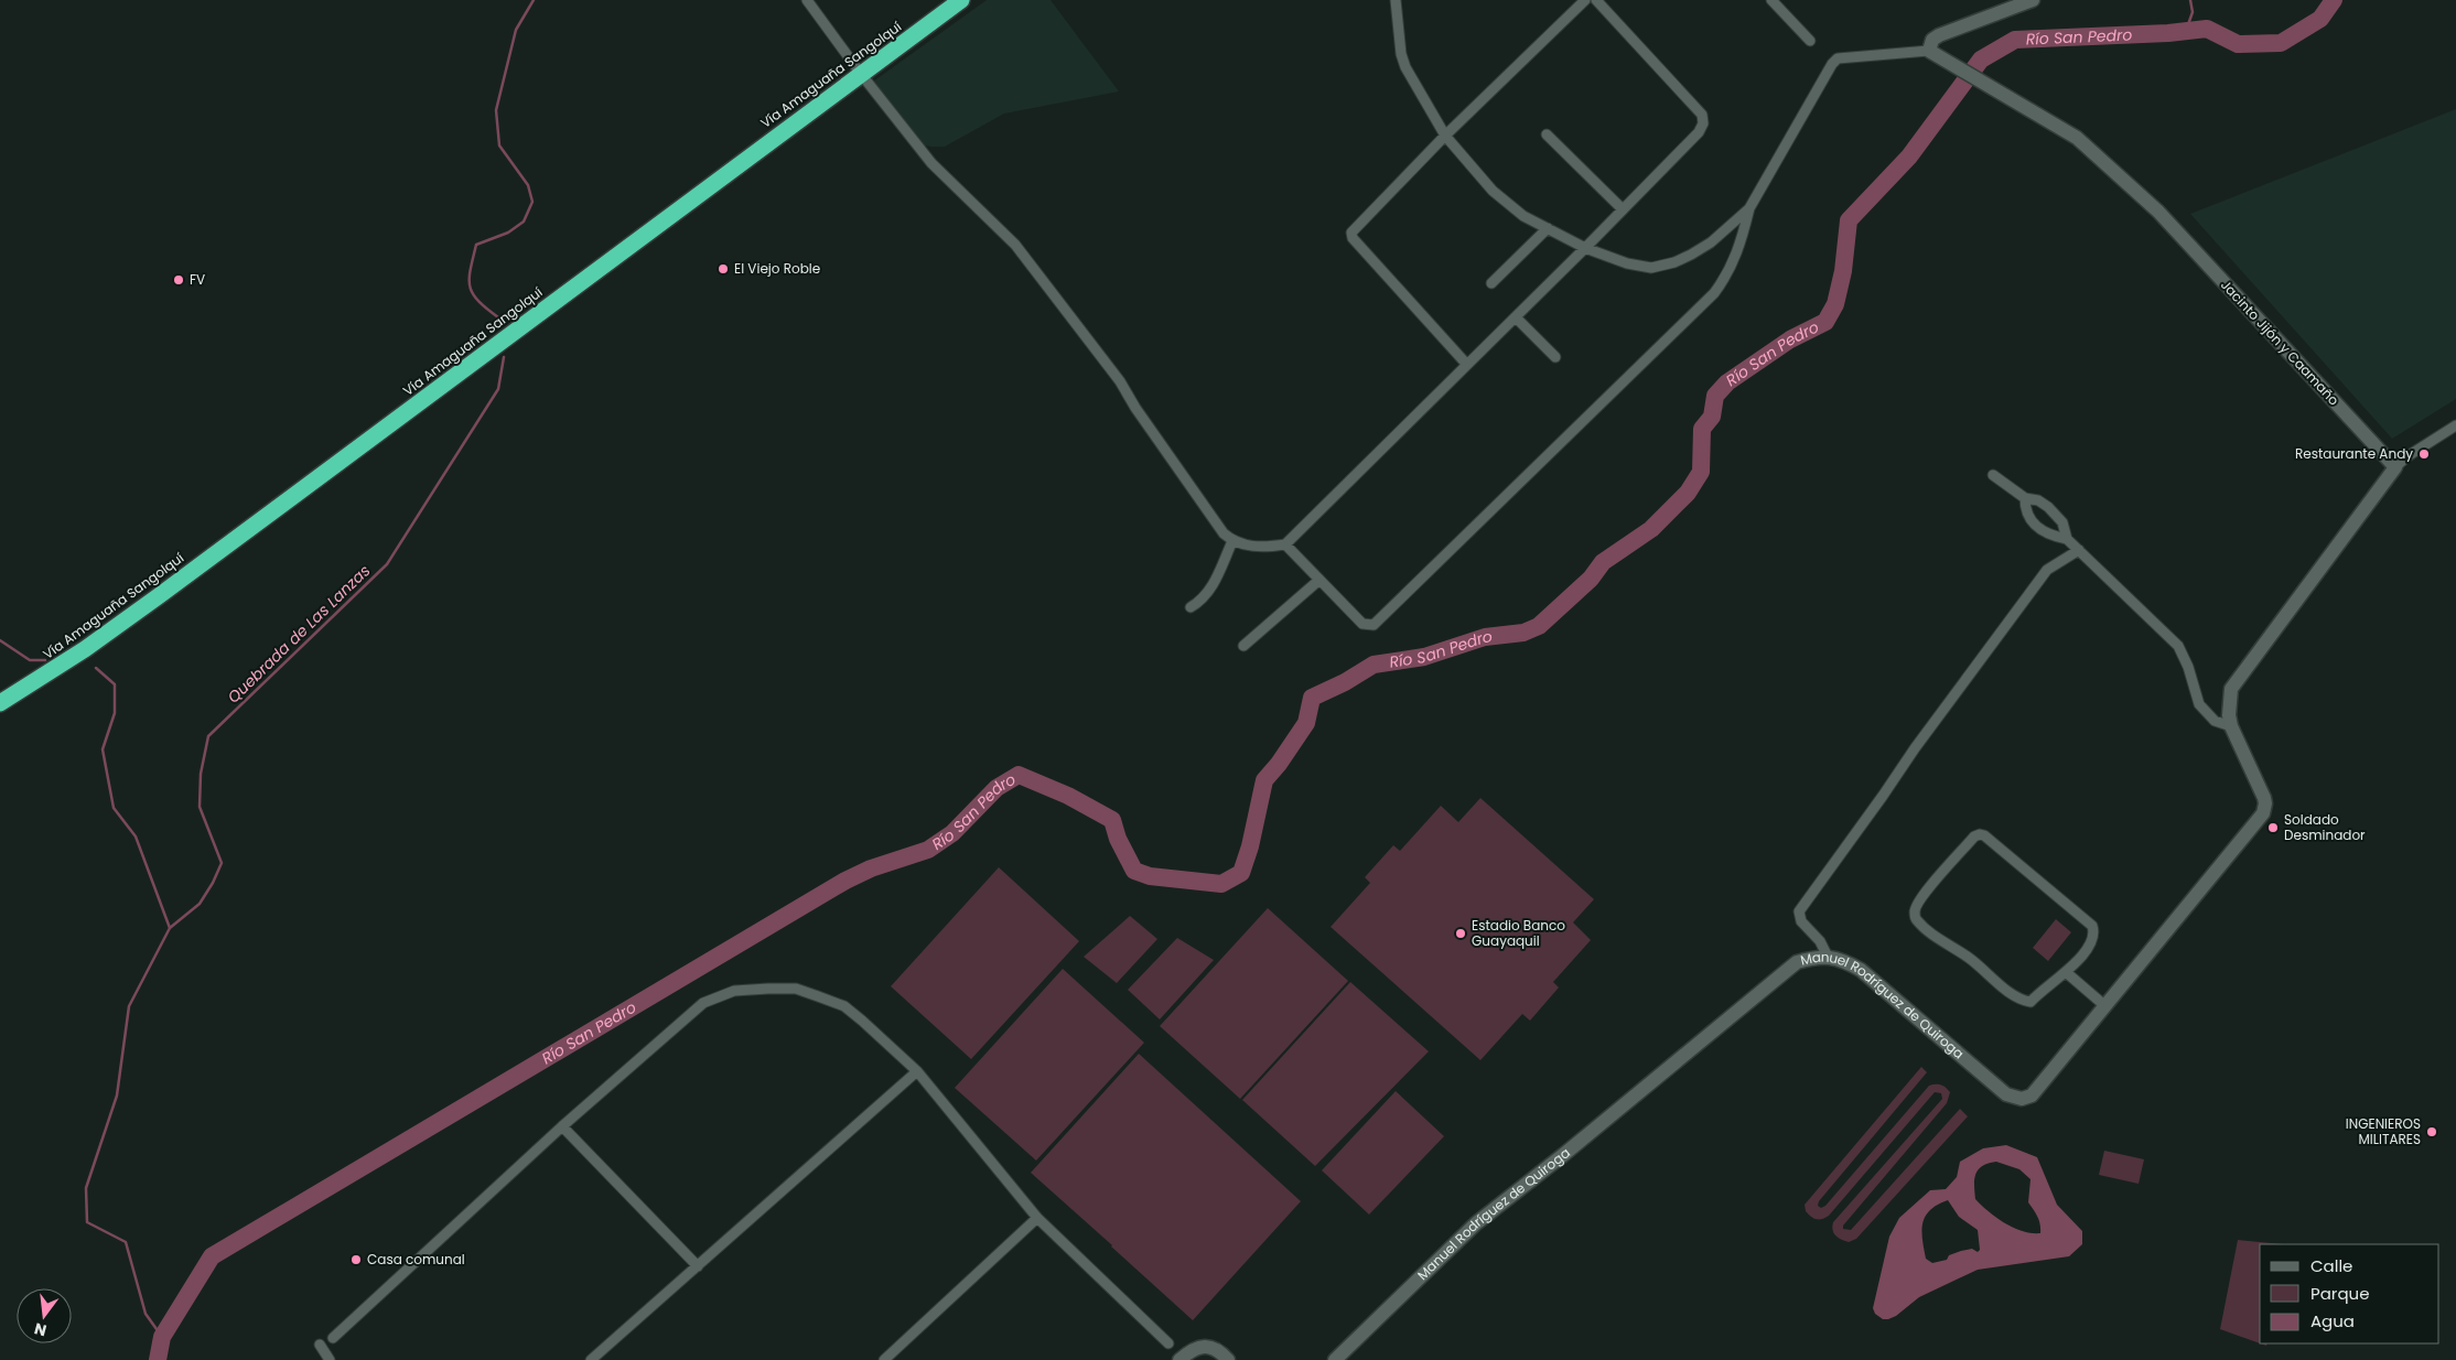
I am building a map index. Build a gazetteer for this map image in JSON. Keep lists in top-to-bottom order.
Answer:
{
  "streets": {
    "highway": ["Vía Amaguaña Sangolquí"],
    "street": ["Jacinto Jijón y Caamaño", "Manuel Rodríguez de Quiroga"]
  },
  "water": ["Río San Pedro", "Quebrada de Las Lanzas"],
  "places": [
    "El Viejo Roble",
    "FV",
    "Restaurante Andy",
    "Soldado Desminador",
    "Estadio Banco Guayaquil",
    "INGENIEROS MILITARES",
    "Casa comunal"
  ],
  "legend": ["Calle", "Parque", "Agua"],
  "north": "bottom"
}
